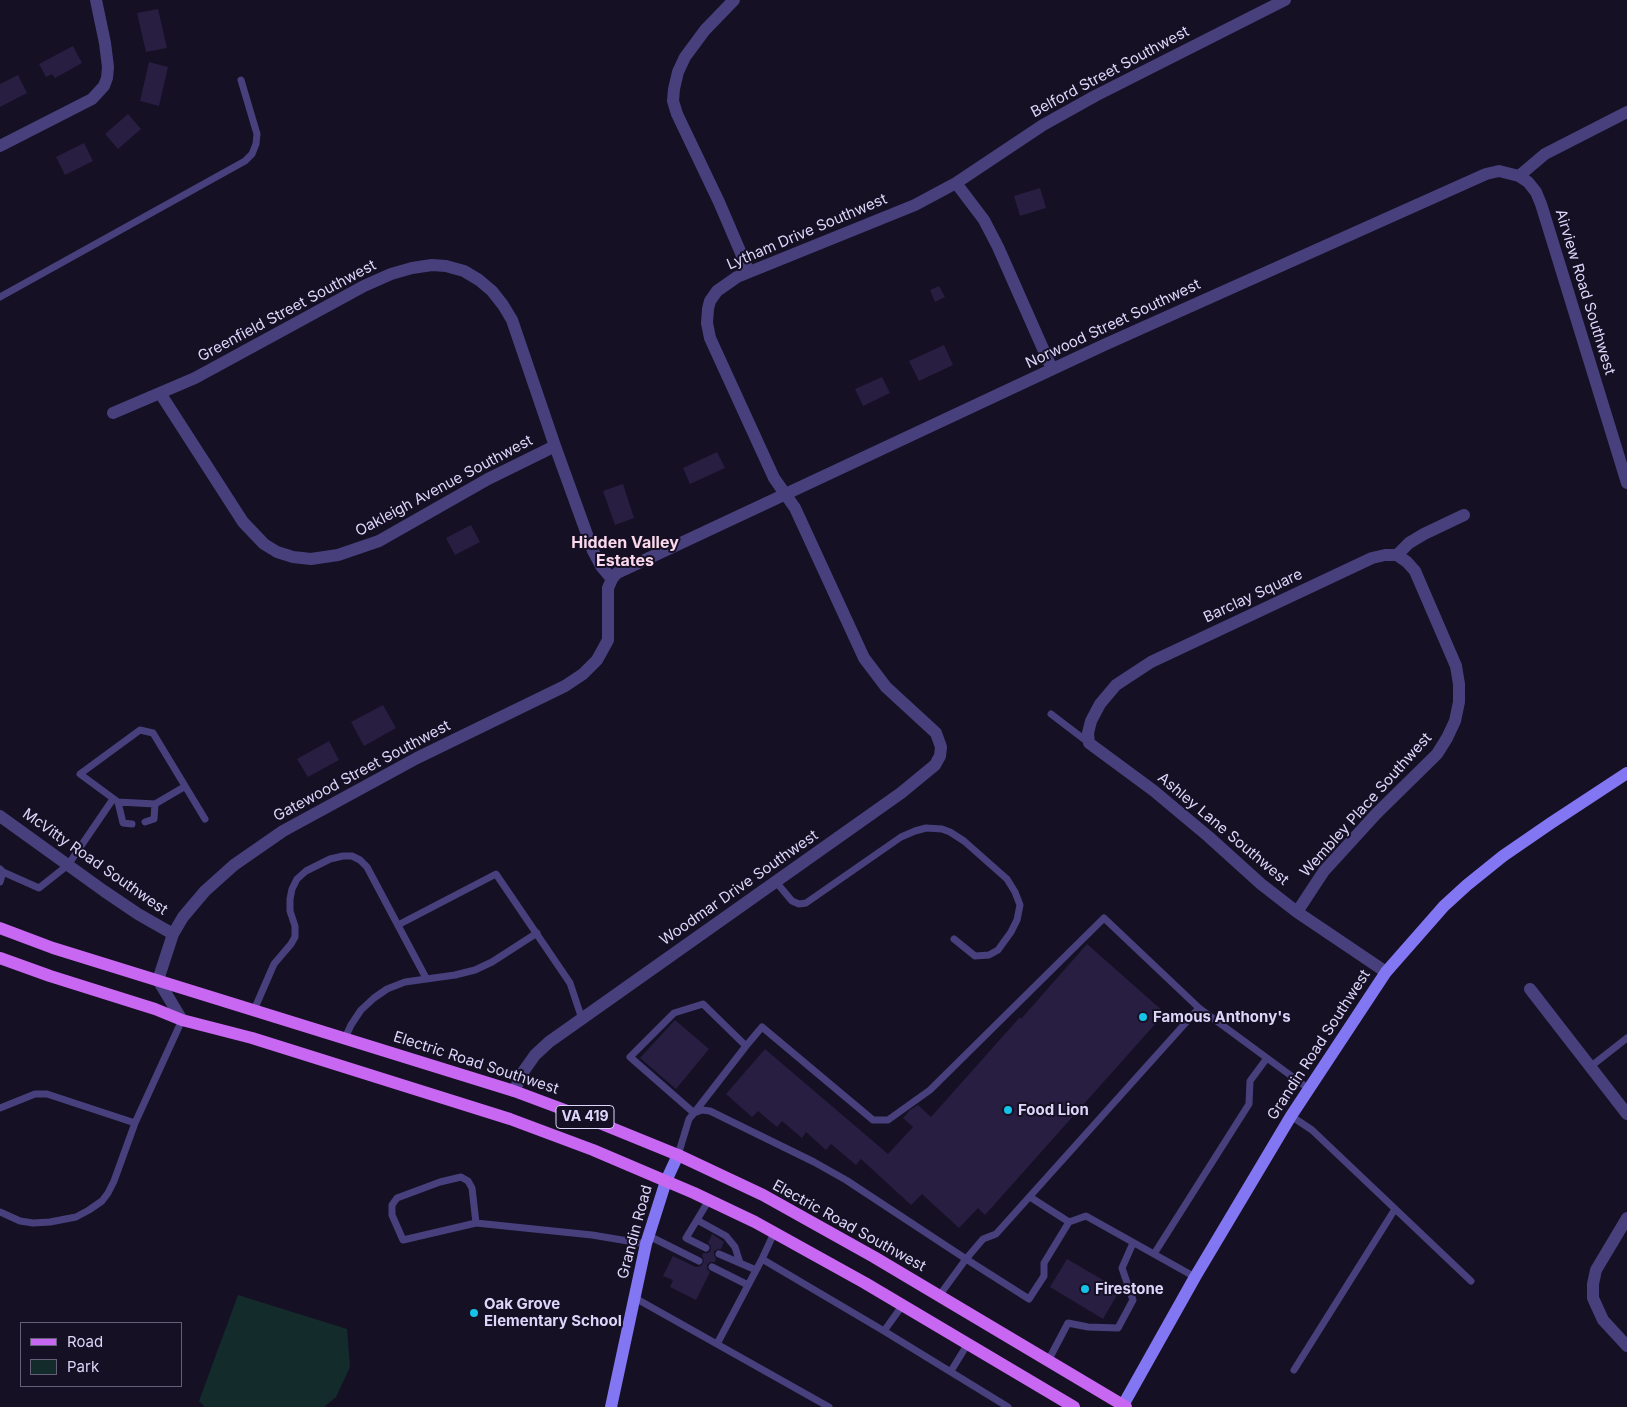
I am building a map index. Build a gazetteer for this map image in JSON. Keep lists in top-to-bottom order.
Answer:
{
  "streets": {
    "main road": ["Electric Road Southwest", "VA 419"],
    "street": [
      "Belford Street Southwest",
      "Lytham Drive Southwest",
      "Airview Road Southwest",
      "Greenfield Street Southwest",
      "Norwood Street Southwest",
      "Oakleigh Avenue Southwest",
      "Barclay Square",
      "Gatewood Street Southwest",
      "Wembley Place Southwest",
      "Ashley Lane Southwest",
      "McVitty Road Southwest",
      "Woodmar Drive Southwest",
      "Grandin Road Southwest",
      "Grandin Road"
    ]
  },
  "crossings": [
    ["Belford Street Southwest", "Lytham Drive Southwest"],
    ["Lytham Drive Southwest", "Norwood Street Southwest"],
    ["Lytham Drive Southwest", "Woodmar Drive Southwest"],
    ["Airview Road Southwest", "Norwood Street Southwest"],
    ["Greenfield Street Southwest", "Norwood Street Southwest"],
    ["Greenfield Street Southwest", "Oakleigh Avenue Southwest"],
    ["Greenfield Street Southwest", "Gatewood Street Southwest"],
    ["Norwood Street Southwest", "Gatewood Street Southwest"],
    ["Barclay Square", "Wembley Place Southwest"],
    ["Barclay Square", "Ashley Lane Southwest"],
    ["Gatewood Street Southwest", "McVitty Road Southwest"],
    ["Gatewood Street Southwest", "Electric Road Southwest"],
    ["Wembley Place Southwest", "Ashley Lane Southwest"],
    ["Ashley Lane Southwest", "Grandin Road Southwest"],
    ["Woodmar Drive Southwest", "Electric Road Southwest"],
    ["Grandin Road Southwest", "Electric Road Southwest"],
    ["Electric Road Southwest", "Grandin Road"],
    ["VA 419", "Grandin Road"]
  ],
  "districts": ["Hidden Valley Estates"],
  "places": [
    "Famous Anthony's",
    "Food Lion",
    "Firestone",
    "Oak Grove Elementary School"
  ],
  "legend": ["Road", "Park"]
}
